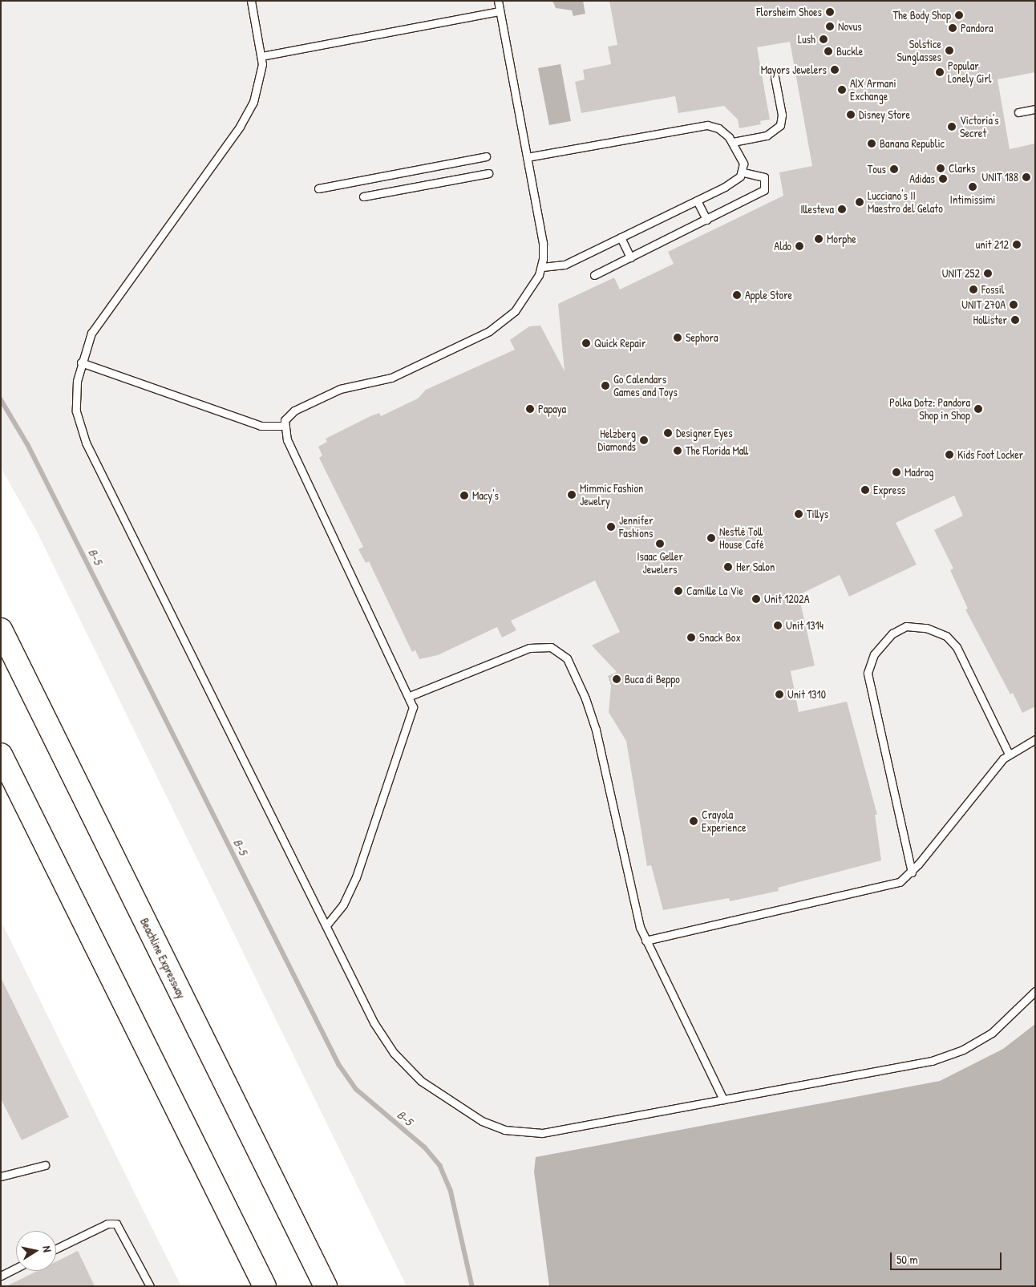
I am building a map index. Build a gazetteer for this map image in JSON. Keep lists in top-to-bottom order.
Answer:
{
  "streets": {
    "highway": ["Beachline Expressway"]
  },
  "water": ["B-5"],
  "places": [
    "Florsheim Shoes",
    "The Body Shop",
    "Novus",
    "Pandora",
    "Lush",
    "Solstice Sunglasses",
    "Buckle",
    "Mayors Jewelers",
    "Popular Lonely Girl",
    "A|X Armani Exchange",
    "Disney Store",
    "Victoria's Secret",
    "Banana Republic",
    "Clarks",
    "Tous",
    "UNIT 188",
    "Adidas",
    "Intimissimi",
    "Lucciano's II Maestro del Gelato",
    "Illesteva",
    "Morphe",
    "unit 212",
    "Aldo",
    "UNIT 252",
    "Fossil",
    "Apple Store",
    "UNIT 270A",
    "Hollister",
    "Sephora",
    "Quick Repair",
    "Go Calendars Games and Toys",
    "Papaya",
    "Polka Dotz: Pandora Shop in Shop",
    "Designer Eyes",
    "Helzberg Diamonds",
    "The Florida Mall",
    "Kids Foot Locker",
    "Madrag",
    "Express",
    "Mimmic Fashion Jewelry",
    "Macy's",
    "Tillys",
    "Jennifer Fashions",
    "Nestlé Toll House Café",
    "Isaac Geller Jewelers",
    "Her Salon",
    "Camille La Vie",
    "Unit 1202A",
    "Unit 1314",
    "Snack Box",
    "Buca di Beppo",
    "Unit 1310",
    "Crayola Experience"
  ],
  "scale_bar": "50 m",
  "north": "right"
}
